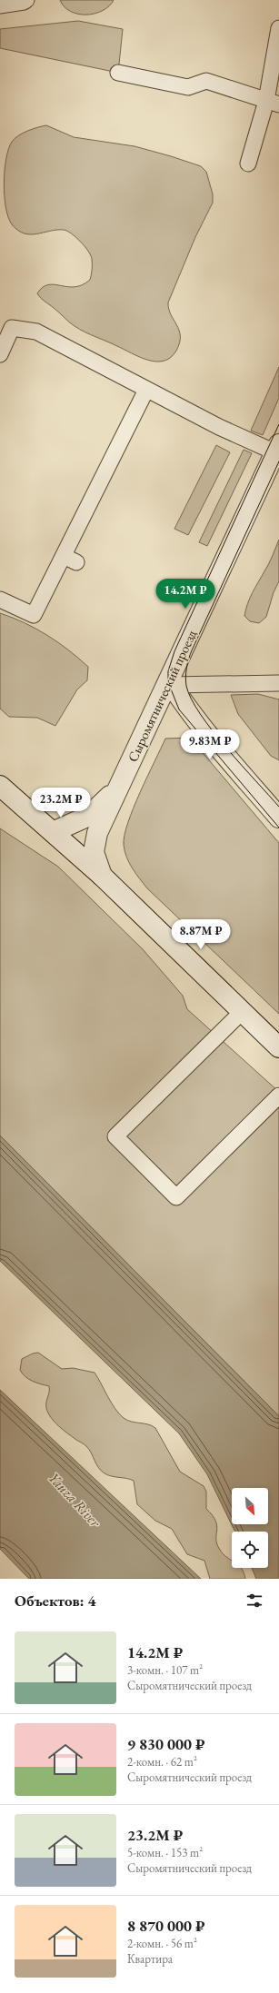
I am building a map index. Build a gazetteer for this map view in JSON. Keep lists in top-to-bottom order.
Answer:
{
  "streets": {
    "street": ["Сыромятнический проезд"]
  },
  "water": ["Yauza River"],
  "north": "bottom right",
  "page": {
    "price": [
      "14.2M ₽",
      "9.83M ₽",
      "23.2M ₽",
      "8.87M ₽"
    ],
    "heading": "Объектов: 4",
    "list": [
      {
        "name": "14.2M ₽",
        "note": "3-комн. · 107 m² · Сыромятнический проезд"
      },
      {
        "name": "9 830 000 ₽",
        "note": "2-комн. · 62 m² · Сыромятнический проезд"
      },
      {
        "name": "23.2M ₽",
        "note": "5-комн. · 153 m² · Сыромятнический проезд"
      },
      {
        "name": "8 870 000 ₽",
        "note": "2-комн. · 56 m² · Квартира"
      }
    ]
  }
}
